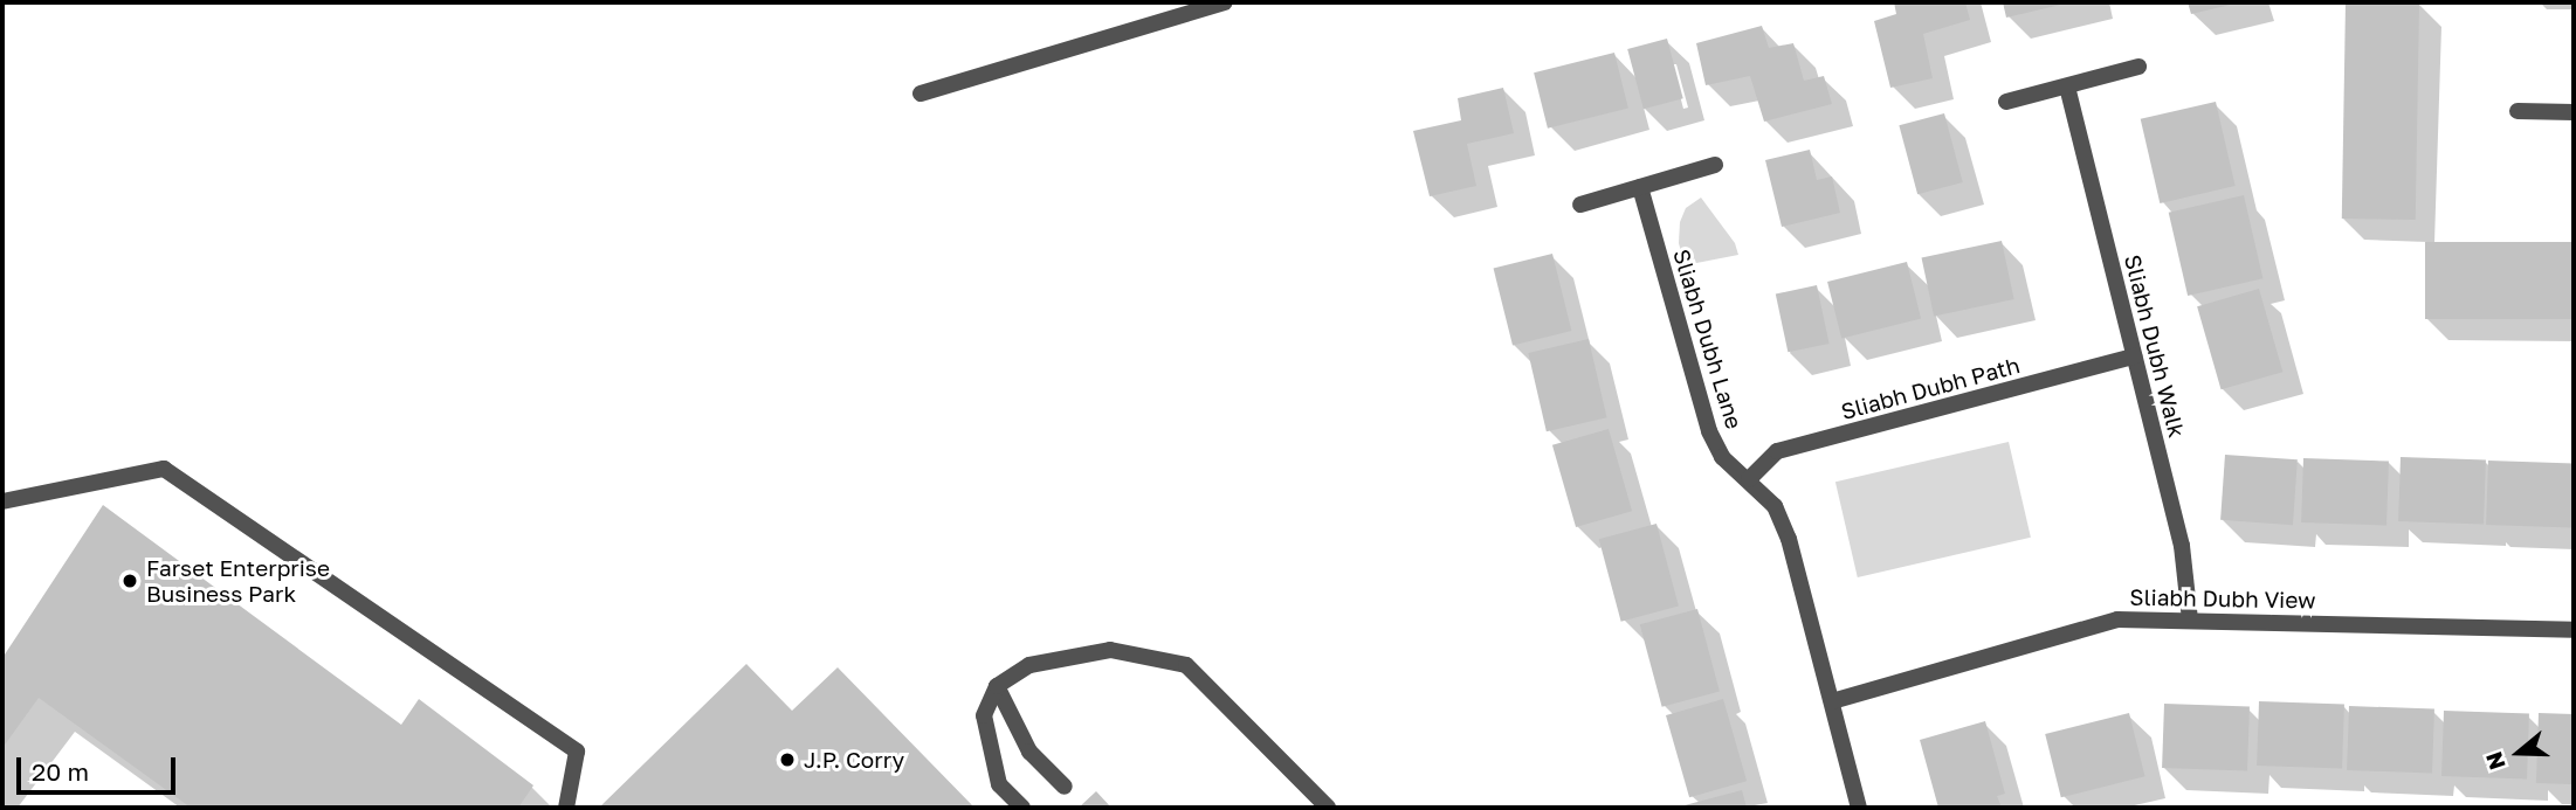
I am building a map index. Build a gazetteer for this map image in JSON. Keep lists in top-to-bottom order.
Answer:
{
  "streets": {
    "street": [
      "Sliabh Dubh Lane",
      "Sliabh Dubh Walk",
      "Sliabh Dubh Path",
      "Sliabh Dubh View"
    ]
  },
  "crossings": [
    ["Sliabh Dubh Lane", "Sliabh Dubh Path"],
    ["Sliabh Dubh Lane", "Sliabh Dubh View"],
    ["Sliabh Dubh Walk", "Sliabh Dubh Path"],
    ["Sliabh Dubh Walk", "Sliabh Dubh View"]
  ],
  "places": ["Farset Enterprise Business Park", "J.P. Corry"],
  "scale_bar": "20 m",
  "north": "left"
}
